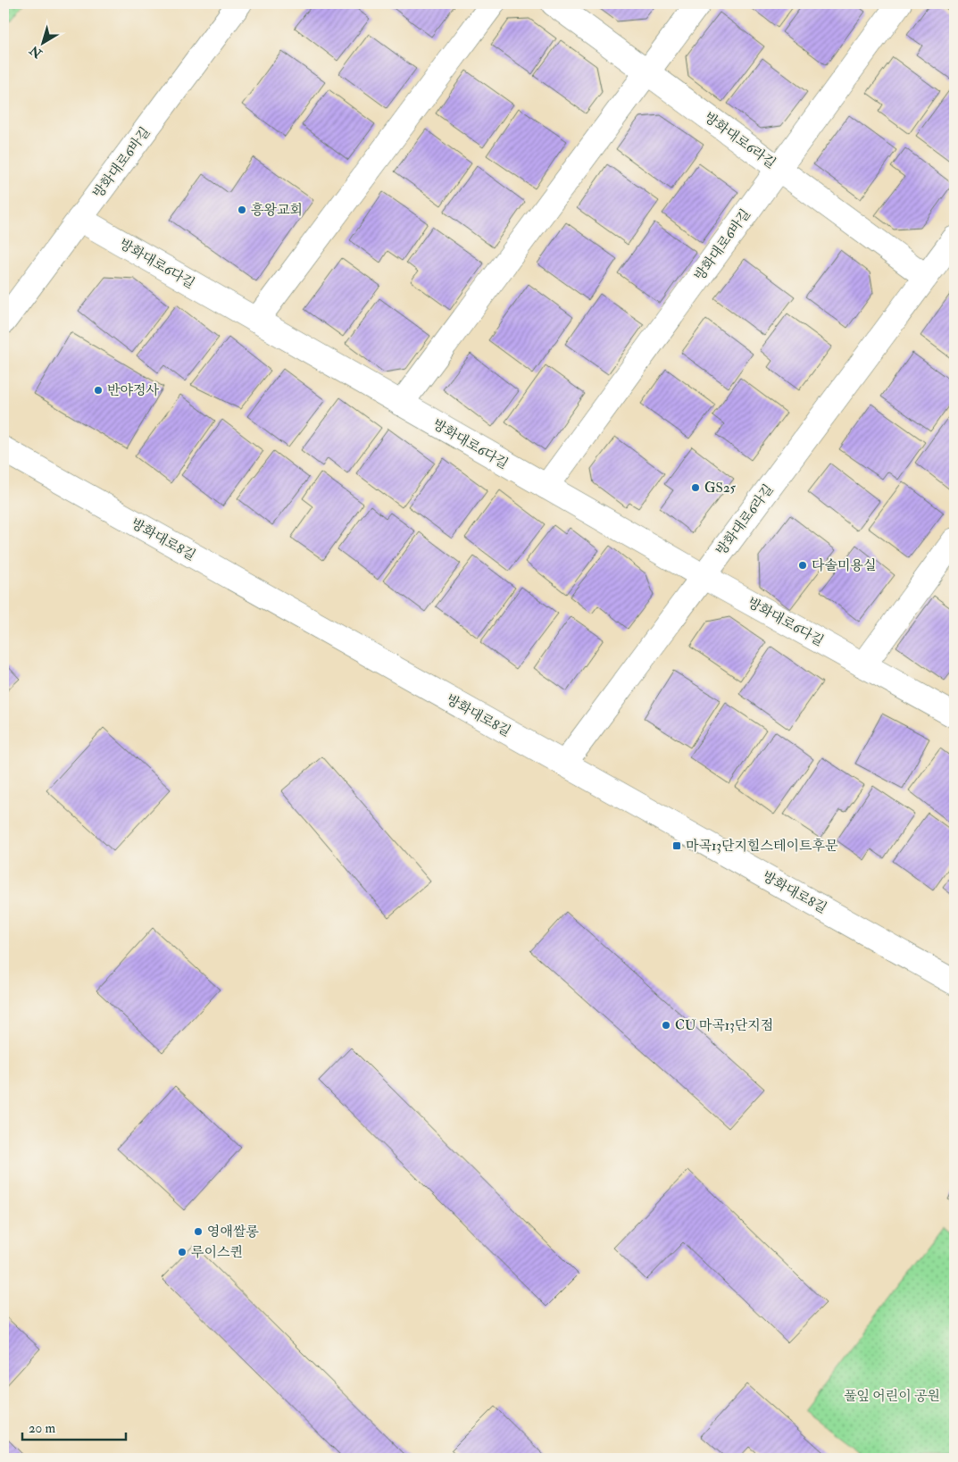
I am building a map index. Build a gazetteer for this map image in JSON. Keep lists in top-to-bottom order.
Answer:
{
  "streets": {
    "street": [
      "방화대로6라길",
      "방화대로6바길",
      "방화대로6다길",
      "방화대로8길"
    ]
  },
  "crossings": [
    ["방화대로6라길", "방화대로6바길"],
    ["방화대로6라길", "방화대로6다길"],
    ["방화대로6라길", "방화대로8길"],
    ["방화대로6바길", "방화대로6다길"]
  ],
  "parks": ["풀잎 어린이 공원"],
  "places": {
    "other": [
      "흥왕교회",
      "반야정사",
      "GS25",
      "다솔미용실",
      "CU 마곡13단지점",
      "영애쌀롱",
      "루이스퀸"
    ],
    "transit": ["마곡13단지힐스테이트후문"]
  },
  "scale_bar": "20 m",
  "north": "bottom left"
}
